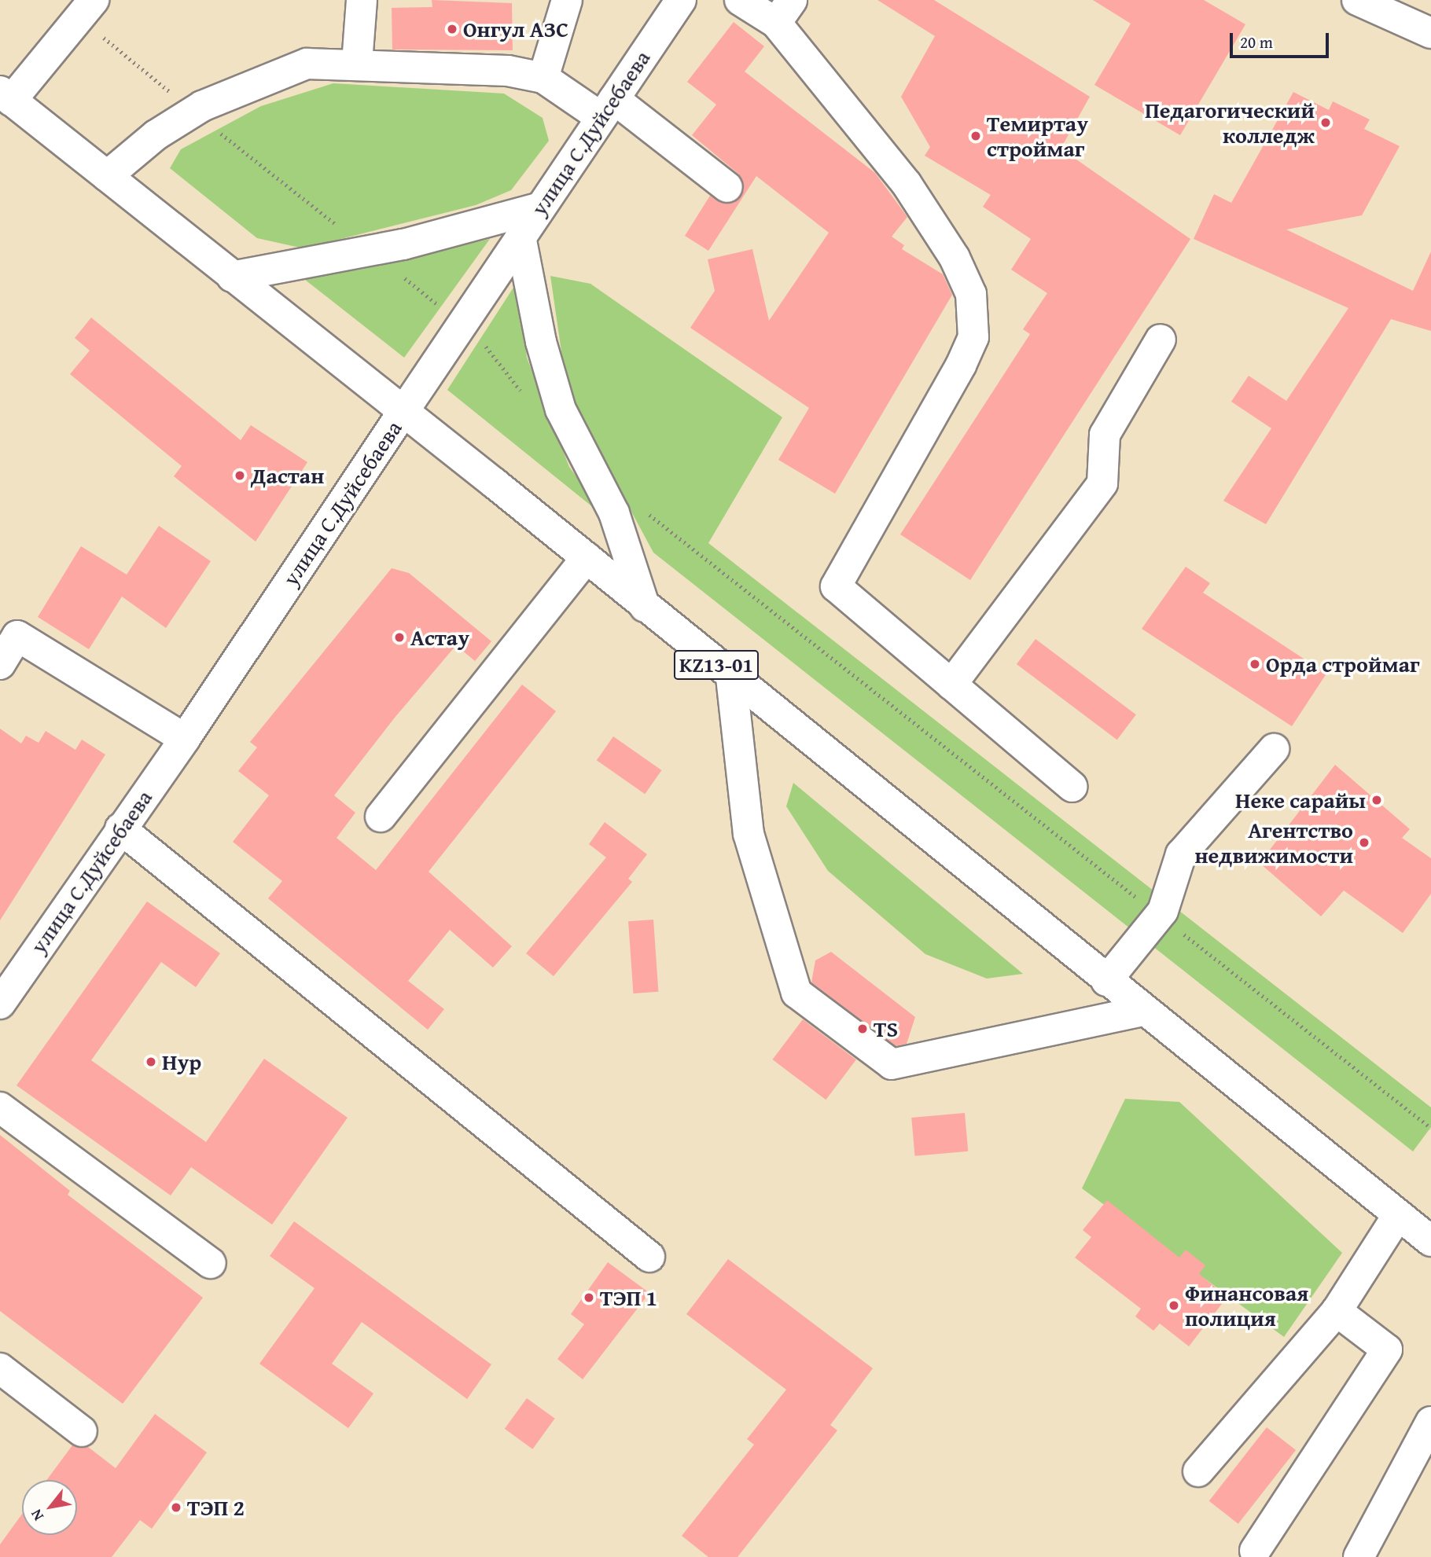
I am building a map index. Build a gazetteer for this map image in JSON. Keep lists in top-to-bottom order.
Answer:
{
  "streets": {
    "main road": ["улица С.Дуйсебаева", "KZ13-01"]
  },
  "crossings": [
    ["улица С.Дуйсебаева", "KZ13-01"]
  ],
  "places": [
    "Онгул АЗС",
    "Педагогический колледж",
    "Темиртау строймаг",
    "Дастан",
    "Астау",
    "Орда строймаг",
    "Неке сарайы",
    "Агентство недвижимости",
    "TS",
    "Нур",
    "ТЭП 1",
    "Финансовая полиция",
    "ТЭП 2"
  ],
  "scale_bar": "20 m",
  "north": "bottom left"
}
